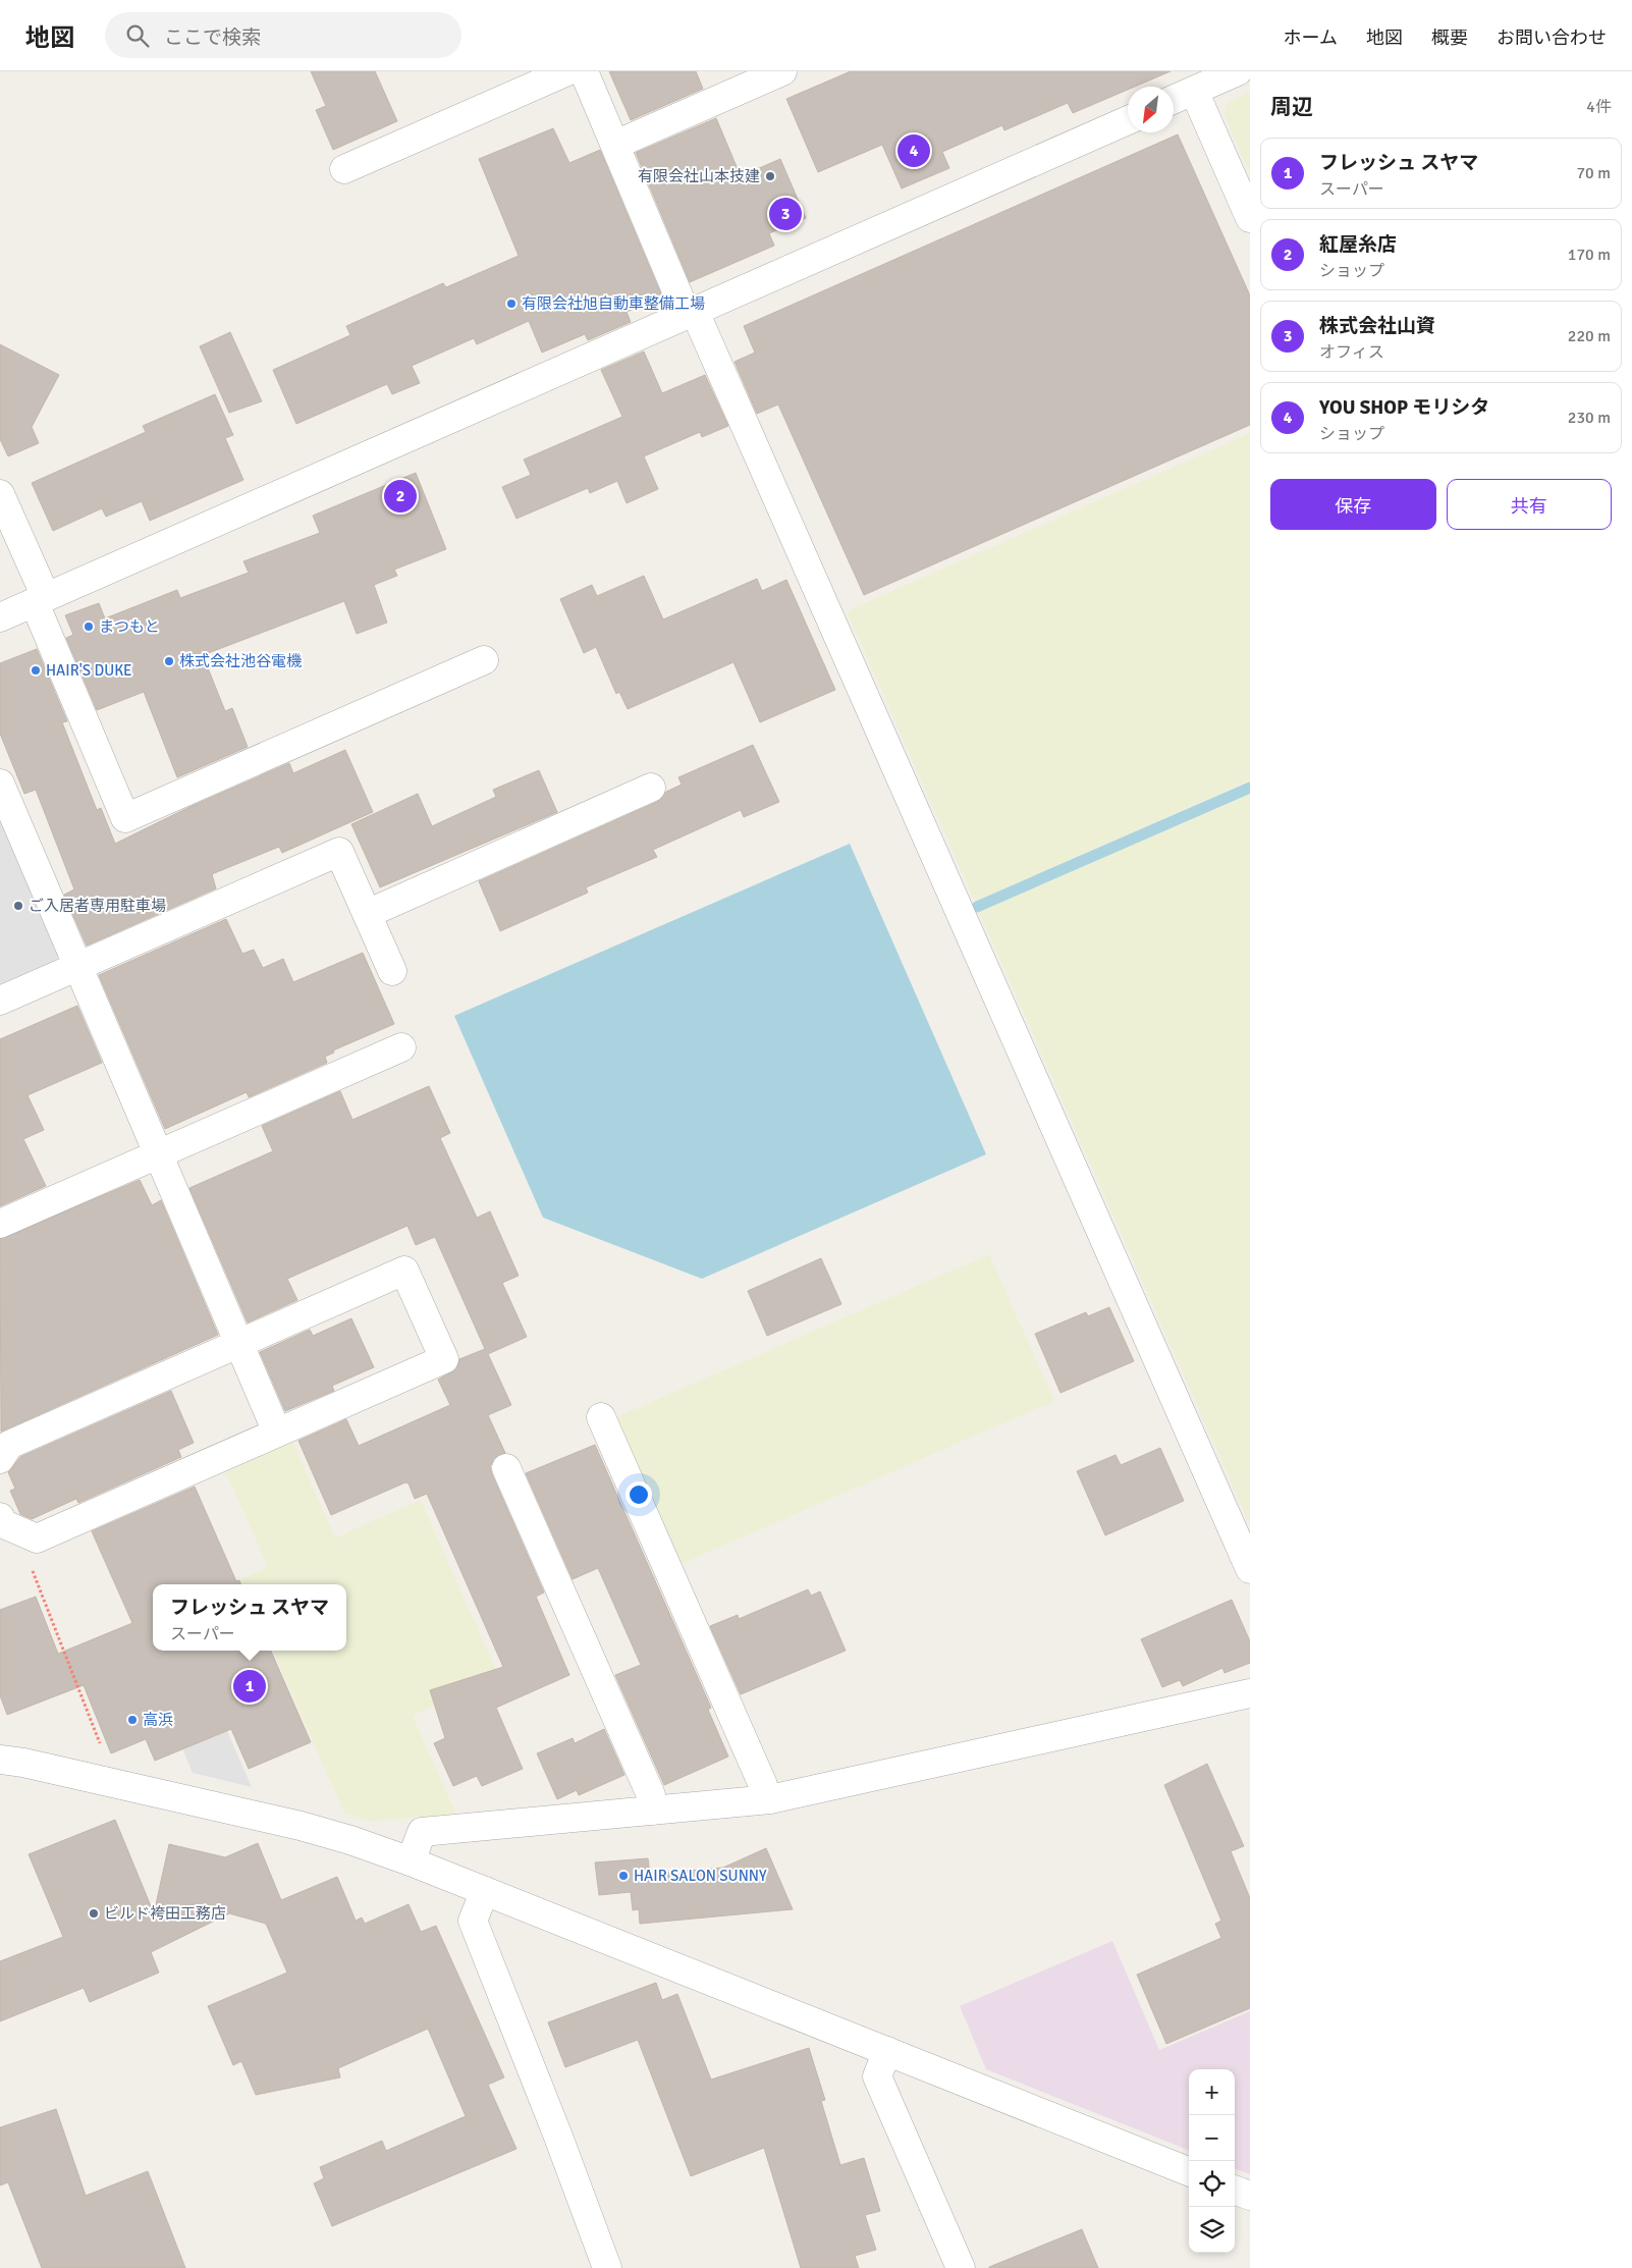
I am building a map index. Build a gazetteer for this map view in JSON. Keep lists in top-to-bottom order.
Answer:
{
  "places": [
    "有限会社山本技建",
    "有限会社旭自動車整備工場",
    "まつもと",
    "株式会社池谷電機",
    "HAIR'S DUKE",
    "ご入居者専用駐車場",
    "高浜",
    "HAIR SALON SUNNY",
    "ビルド袴田工務店"
  ],
  "north": "bottom left",
  "page": {
    "header": "地図",
    "search": "ここで検索",
    "nav": [
      "ホーム",
      "地図",
      "概要",
      "お問い合わせ"
    ],
    "heading": ["周辺", "4件"],
    "pins": [
      "4",
      "3",
      "2",
      "1"
    ],
    "list": [
      {
        "mark": "1",
        "name": "フレッシュ スヤマ",
        "note": "スーパー",
        "value": "70 m"
      },
      {
        "mark": "2",
        "name": "紅屋糸店",
        "note": "ショップ",
        "value": "170 m"
      },
      {
        "mark": "3",
        "name": "株式会社山資",
        "note": "オフィス",
        "value": "220 m"
      },
      {
        "mark": "4",
        "name": "YOU SHOP モリシタ",
        "note": "ショップ",
        "value": "230 m"
      }
    ],
    "buttons": ["保存", "共有"],
    "popup": ["フレッシュ スヤマ", "スーパー"],
    "map_buttons": ["+", "−"]
  }
}
